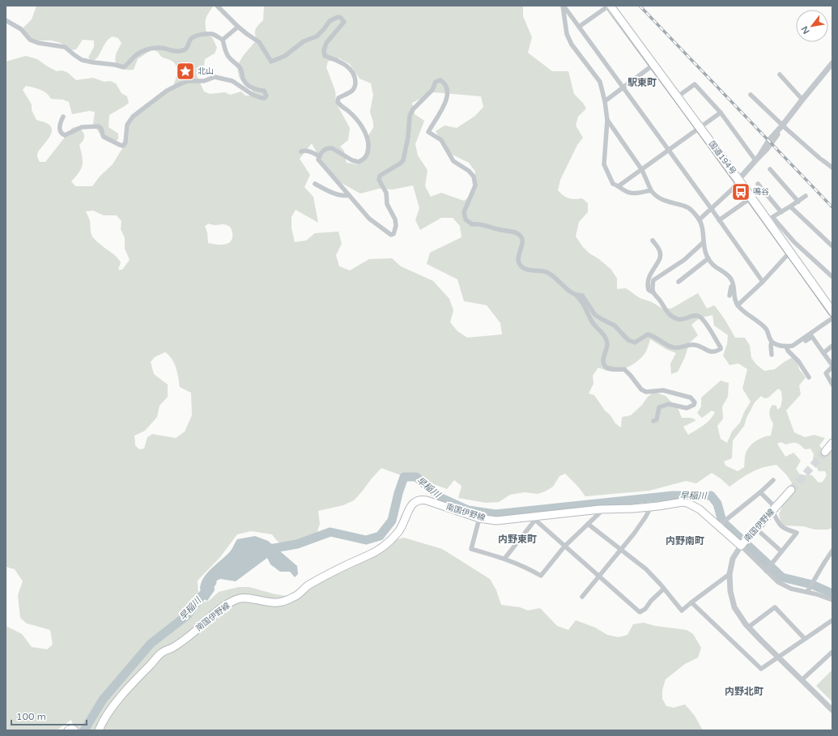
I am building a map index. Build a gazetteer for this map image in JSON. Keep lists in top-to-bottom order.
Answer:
{
  "streets": {
    "highway": ["国道194号"],
    "main road": ["南国伊野線"]
  },
  "districts": [
    "駅東町",
    "内野東町",
    "内野南町",
    "内野北町"
  ],
  "water": ["早稲川"],
  "places": {
    "place": ["北山"],
    "bus stop": ["鳴谷"]
  },
  "scale_bar": "100 m",
  "north": "bottom left"
}
